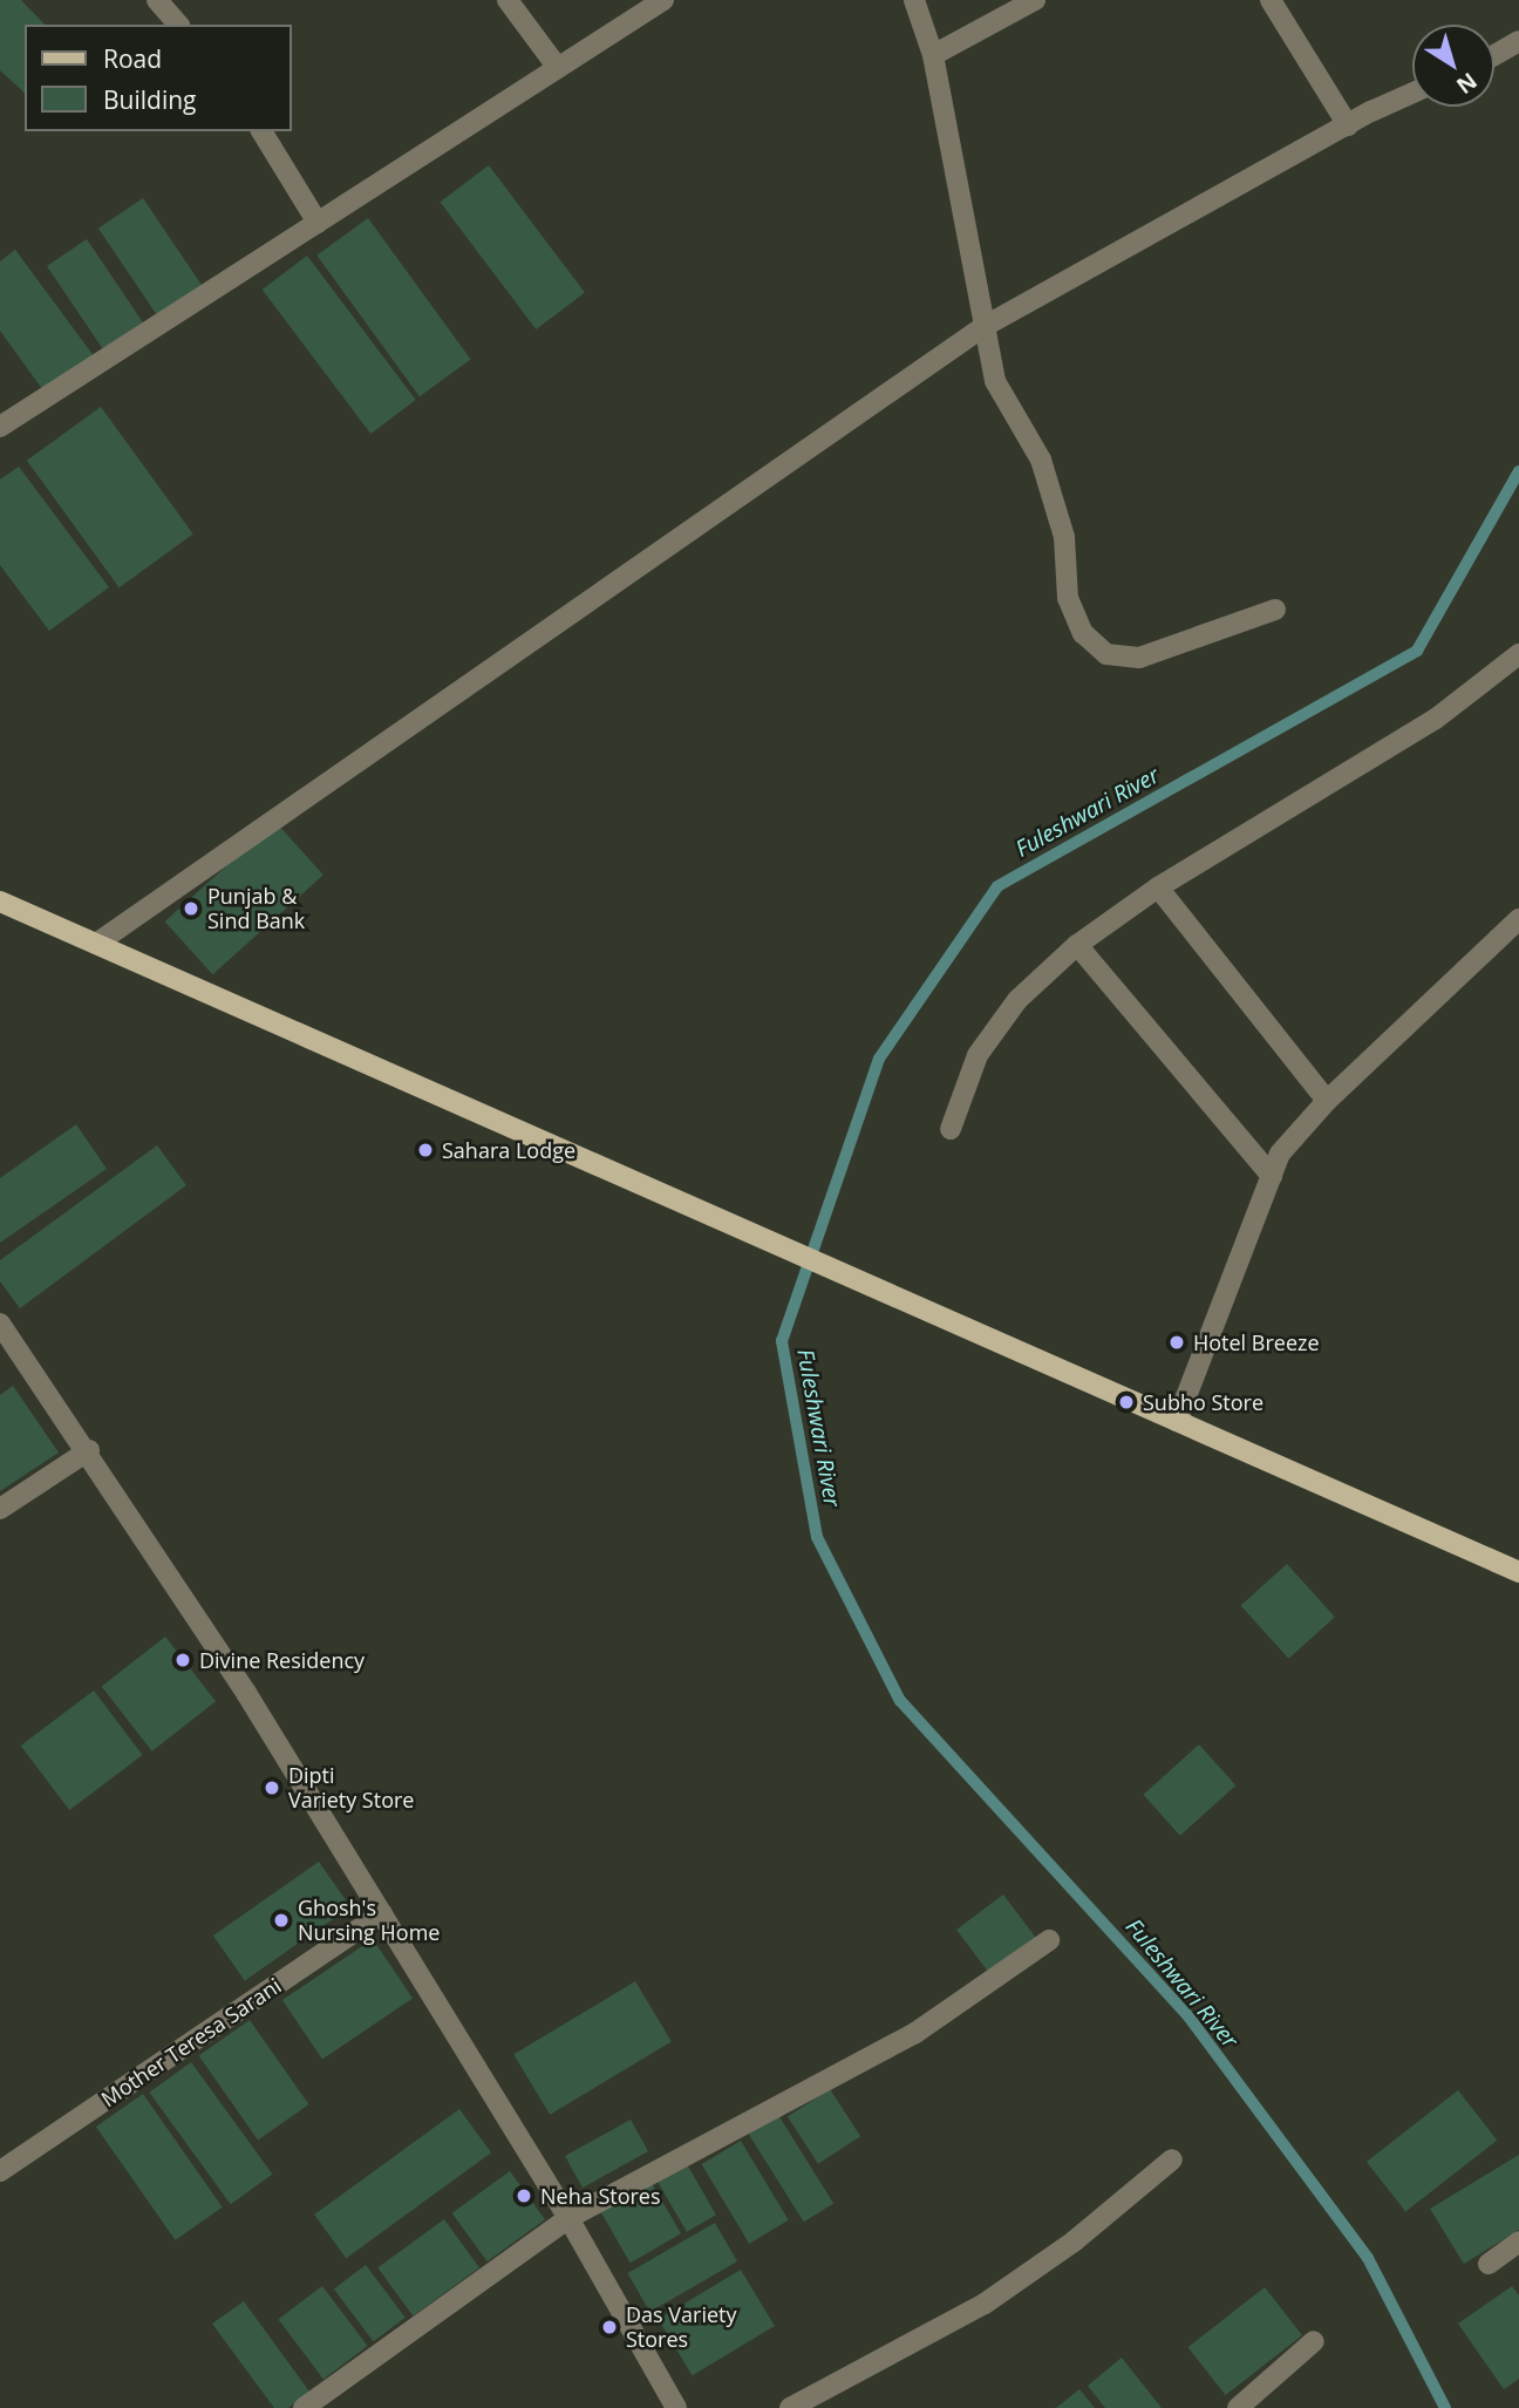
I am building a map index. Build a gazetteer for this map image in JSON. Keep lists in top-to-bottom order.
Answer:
{
  "streets": {
    "street": ["Mother Teresa Sarani"]
  },
  "water": ["Fuleshwari River"],
  "places": [
    "Punjab & Sind Bank",
    "Sahara Lodge",
    "Hotel Breeze",
    "Subho Store",
    "Divine Residency",
    "Dipti Variety Store",
    "Ghosh's Nursing Home",
    "Neha Stores",
    "Das Variety Stores"
  ],
  "legend": ["Road", "Building"],
  "north": "bottom right"
}
